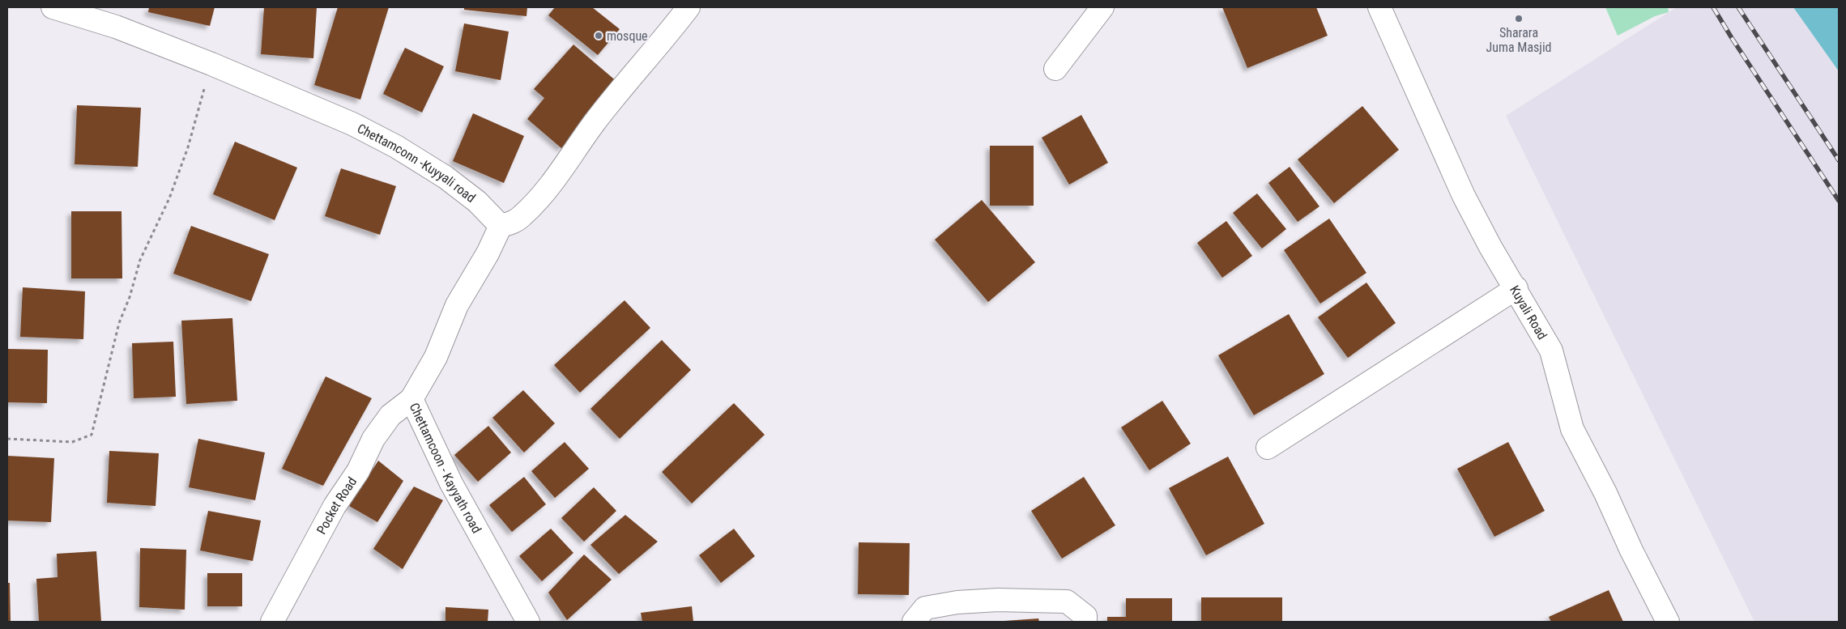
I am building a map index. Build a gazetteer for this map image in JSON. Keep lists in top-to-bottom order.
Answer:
{
  "streets": {
    "street": [
      "Chettamconn -Kuyyali road",
      "Kuyali Road",
      "Chettamcoon - Kayyath road",
      "Pocket Road"
    ]
  },
  "crossings": [
    ["Chettamconn -Kuyyali road", "Chettamcoon - Kayyath road"],
    ["Chettamcoon - Kayyath road", "Pocket Road"]
  ],
  "places": ["Sharara Juma Masjid", "mosque"]
}
